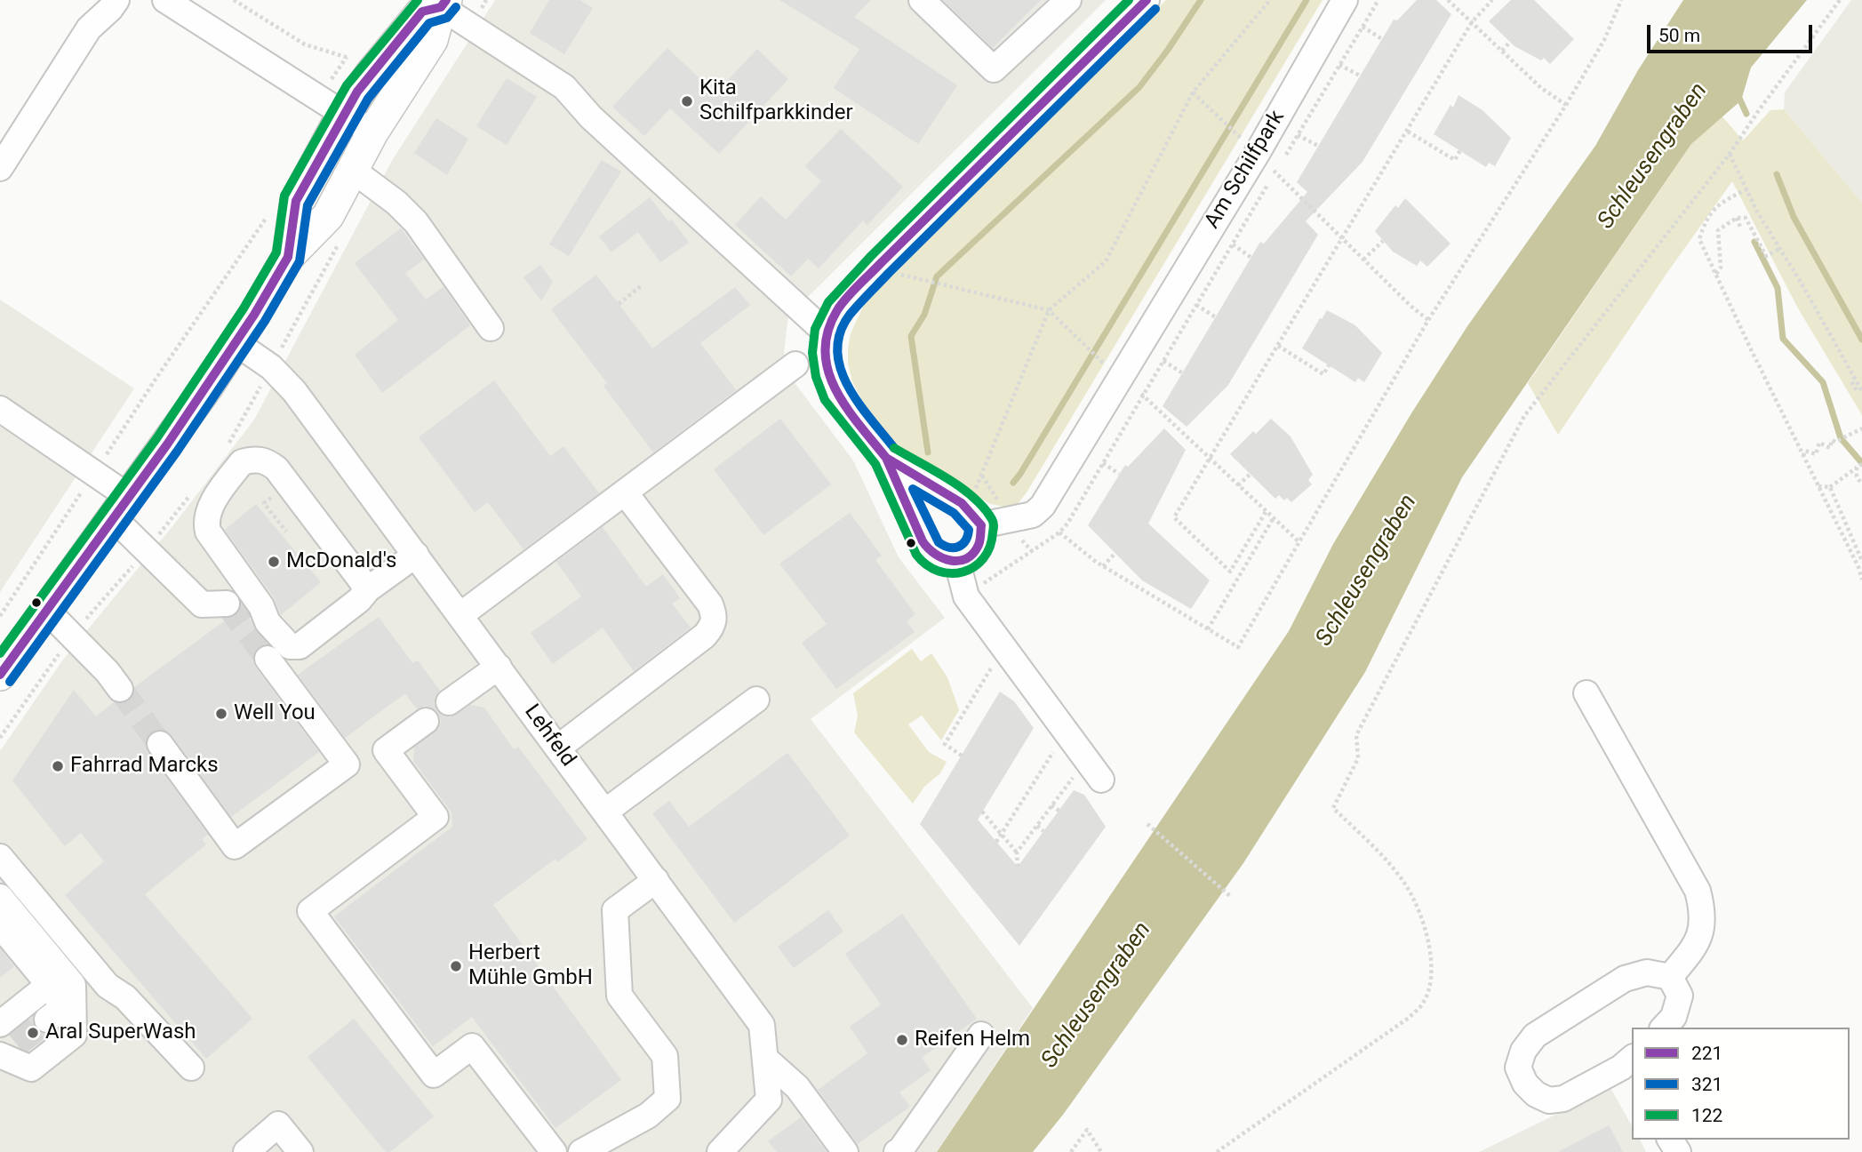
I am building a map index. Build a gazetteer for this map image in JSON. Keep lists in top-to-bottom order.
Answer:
{
  "streets": {
    "street": ["Am Schilfpark", "Lehfeld"]
  },
  "water": ["Schleusengraben"],
  "places": [
    "Kita Schilfparkkinder",
    "McDonald's",
    "Well You",
    "Fahrrad Marcks",
    "Herbert Mühle GmbH",
    "Aral SuperWash",
    "Reifen Helm"
  ],
  "lines": ["transit line 221", "transit line 122", "transit line 321"],
  "legend": ["221", "321", "122"],
  "scale_bar": "50 m"
}
